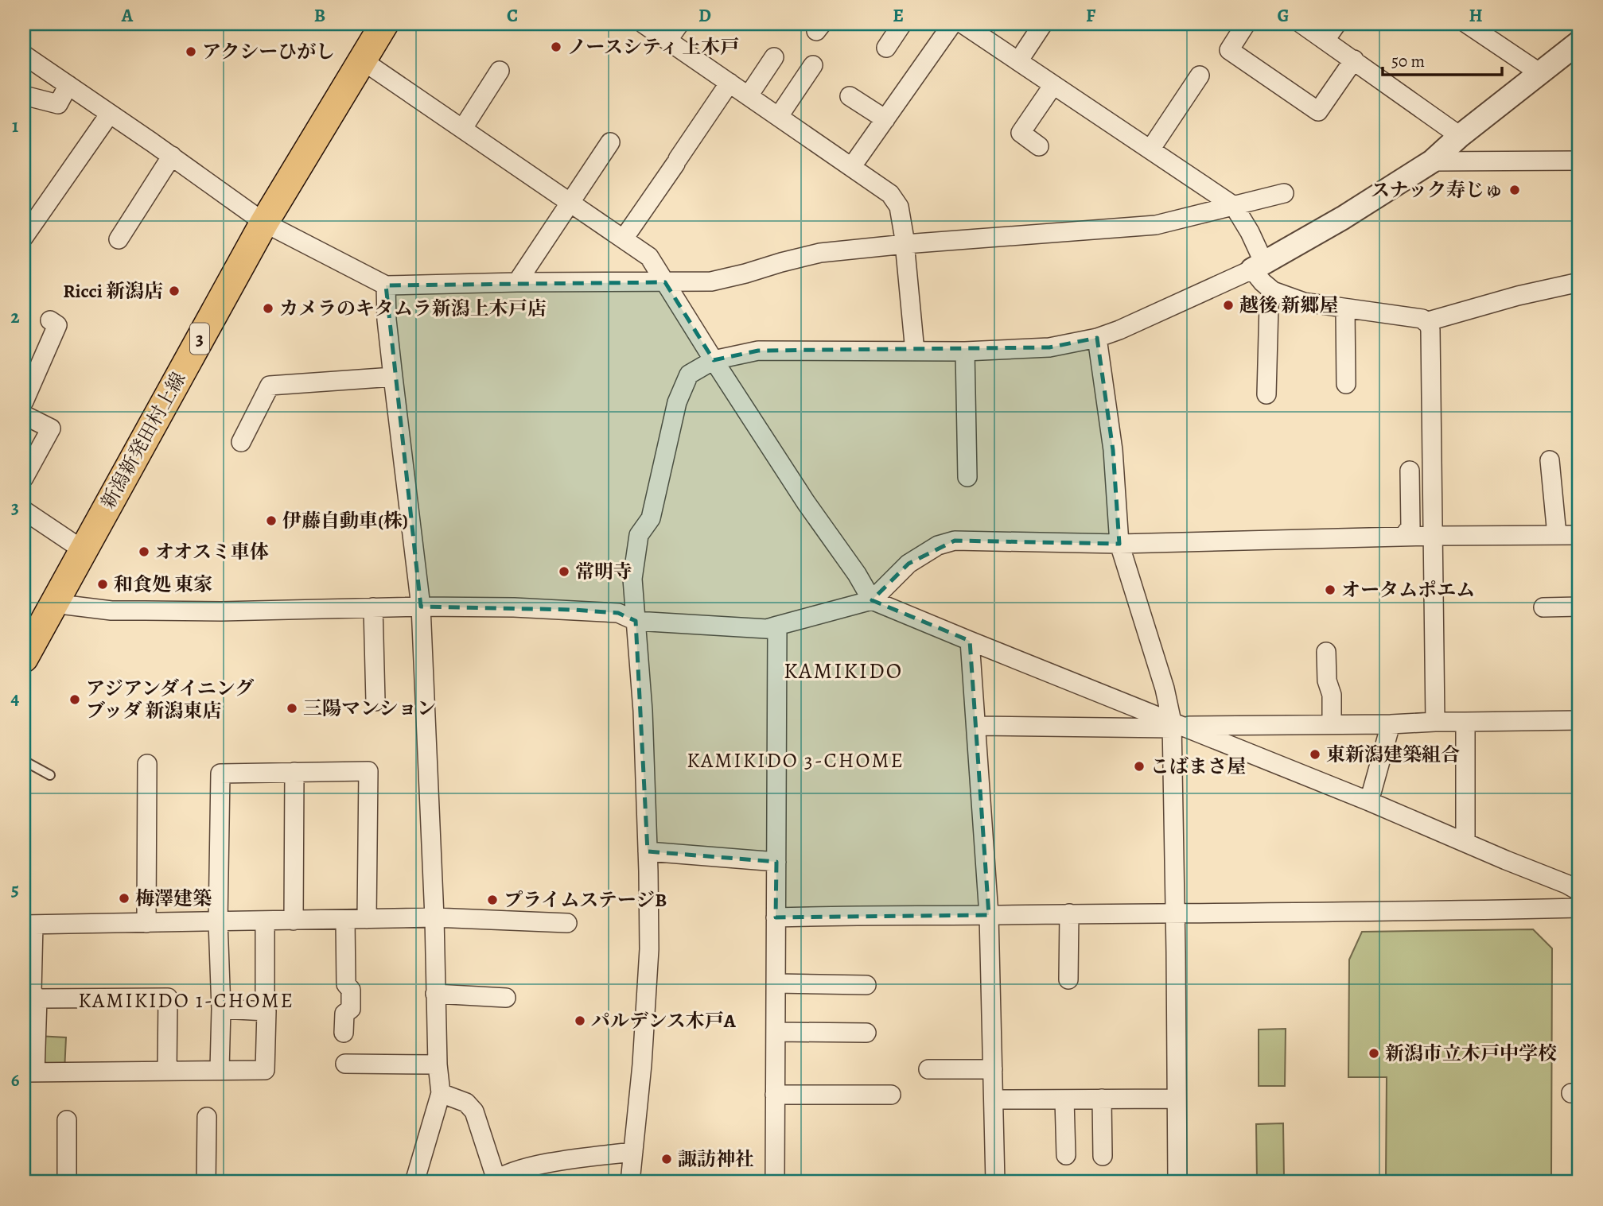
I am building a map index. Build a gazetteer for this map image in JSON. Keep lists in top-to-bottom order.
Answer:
{
  "streets": {
    "main road": ["3", "新潟新発田村上線"]
  },
  "districts": ["KAMIKIDO", "KAMIKIDO 3-CHOME", "KAMIKIDO 1-CHOME"],
  "places": [
    "ノースシティ 上木戸",
    "アクシーひがし",
    "スナック寿じゅ",
    "Ricci 新潟店",
    "越後 新郷屋",
    "カメラのキタムラ新潟上木戸店",
    "伊藤自動車(株)",
    "オオスミ車体",
    "常明寺",
    "和食処 東家",
    "オータムポエム",
    "アジアンダイニング ブッダ 新潟東店",
    "三陽マンション",
    "東新潟建築組合",
    "こばまさ屋",
    "梅澤建築",
    "プライムステージB",
    "パルデンス木戸A",
    "新潟市立木戸中学校",
    "諏訪神社"
  ],
  "scale_bar": "50 m",
  "grid": {
    "columns": [
      "A",
      "B",
      "C",
      "D",
      "E",
      "F",
      "G",
      "H"
    ],
    "rows": [
      "1",
      "2",
      "3",
      "4",
      "5",
      "6"
    ]
  }
}
